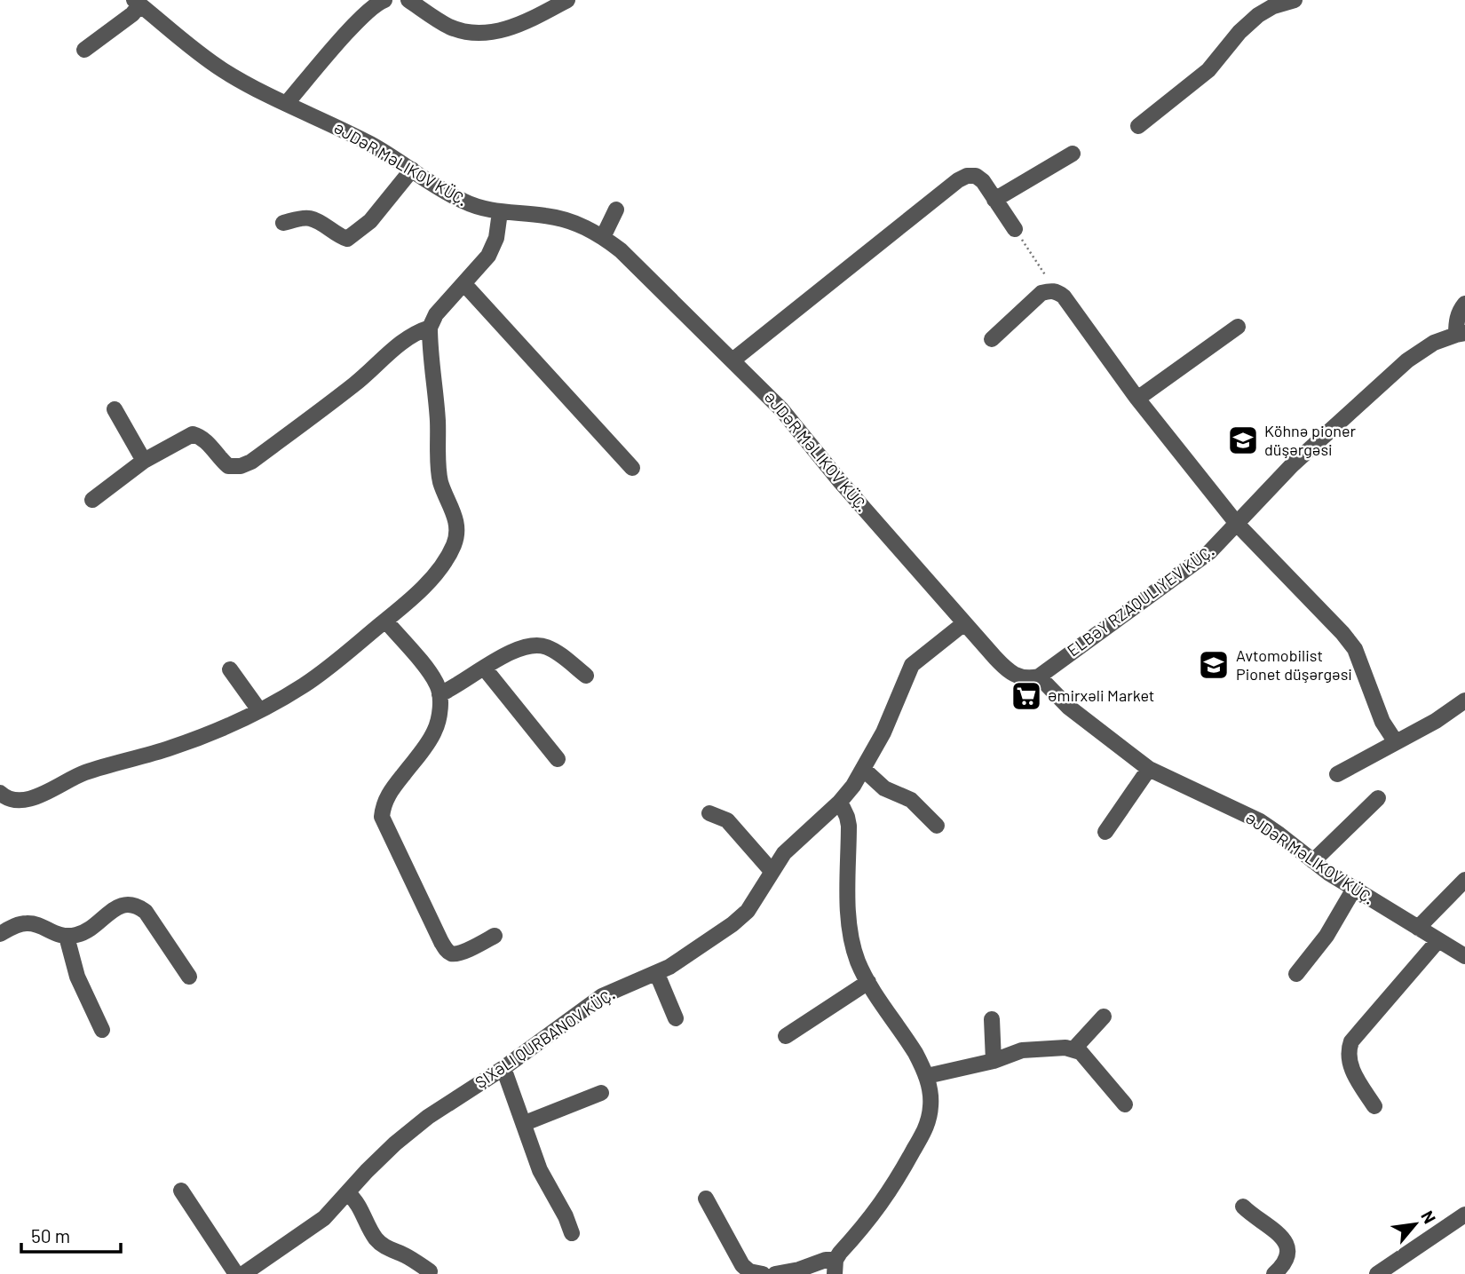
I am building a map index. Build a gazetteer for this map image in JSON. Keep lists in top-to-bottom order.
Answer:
{
  "streets": {
    "street": ["ƏJDƏR MƏLIKOV KÜÇ.", "ELBƏY RZAQULIYEV KÜÇ."]
  },
  "crossings": [
    ["ƏJDƏR MƏLIKOV KÜÇ.", "ELBƏY RZAQULIYEV KÜÇ."]
  ],
  "places": {
    "school or university": ["Köhnə pioner düşərgəsi", "Avtomobilist Pionet düşərgəsi"],
    "supermarket": ["Əmirxəli Market"]
  },
  "scale_bar": "50 m",
  "north": "top right"
}
